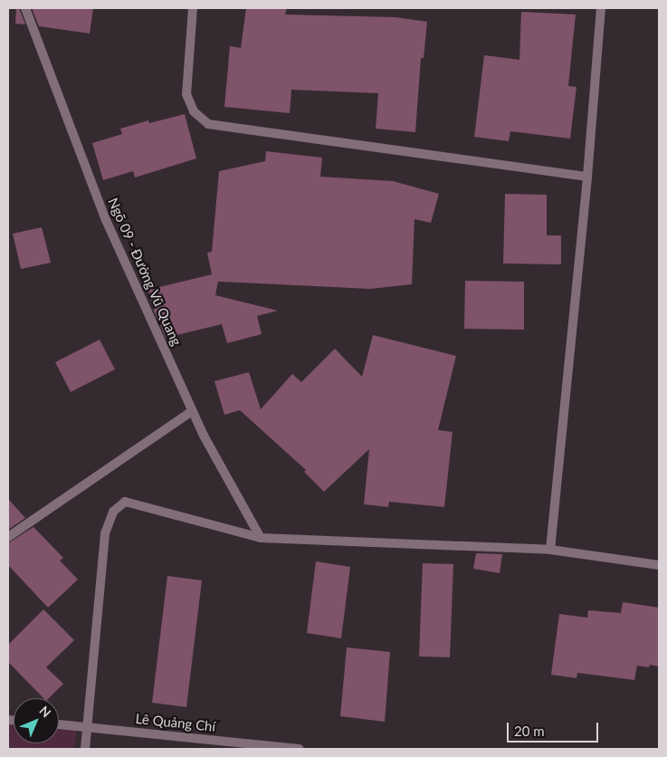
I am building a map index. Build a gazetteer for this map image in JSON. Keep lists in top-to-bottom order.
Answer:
{
  "streets": {
    "street": ["Ngõ 09 - Đường Vũ Quang", "Lê Quảng Chí"]
  },
  "scale_bar": "20 m",
  "north": "top right"
}
